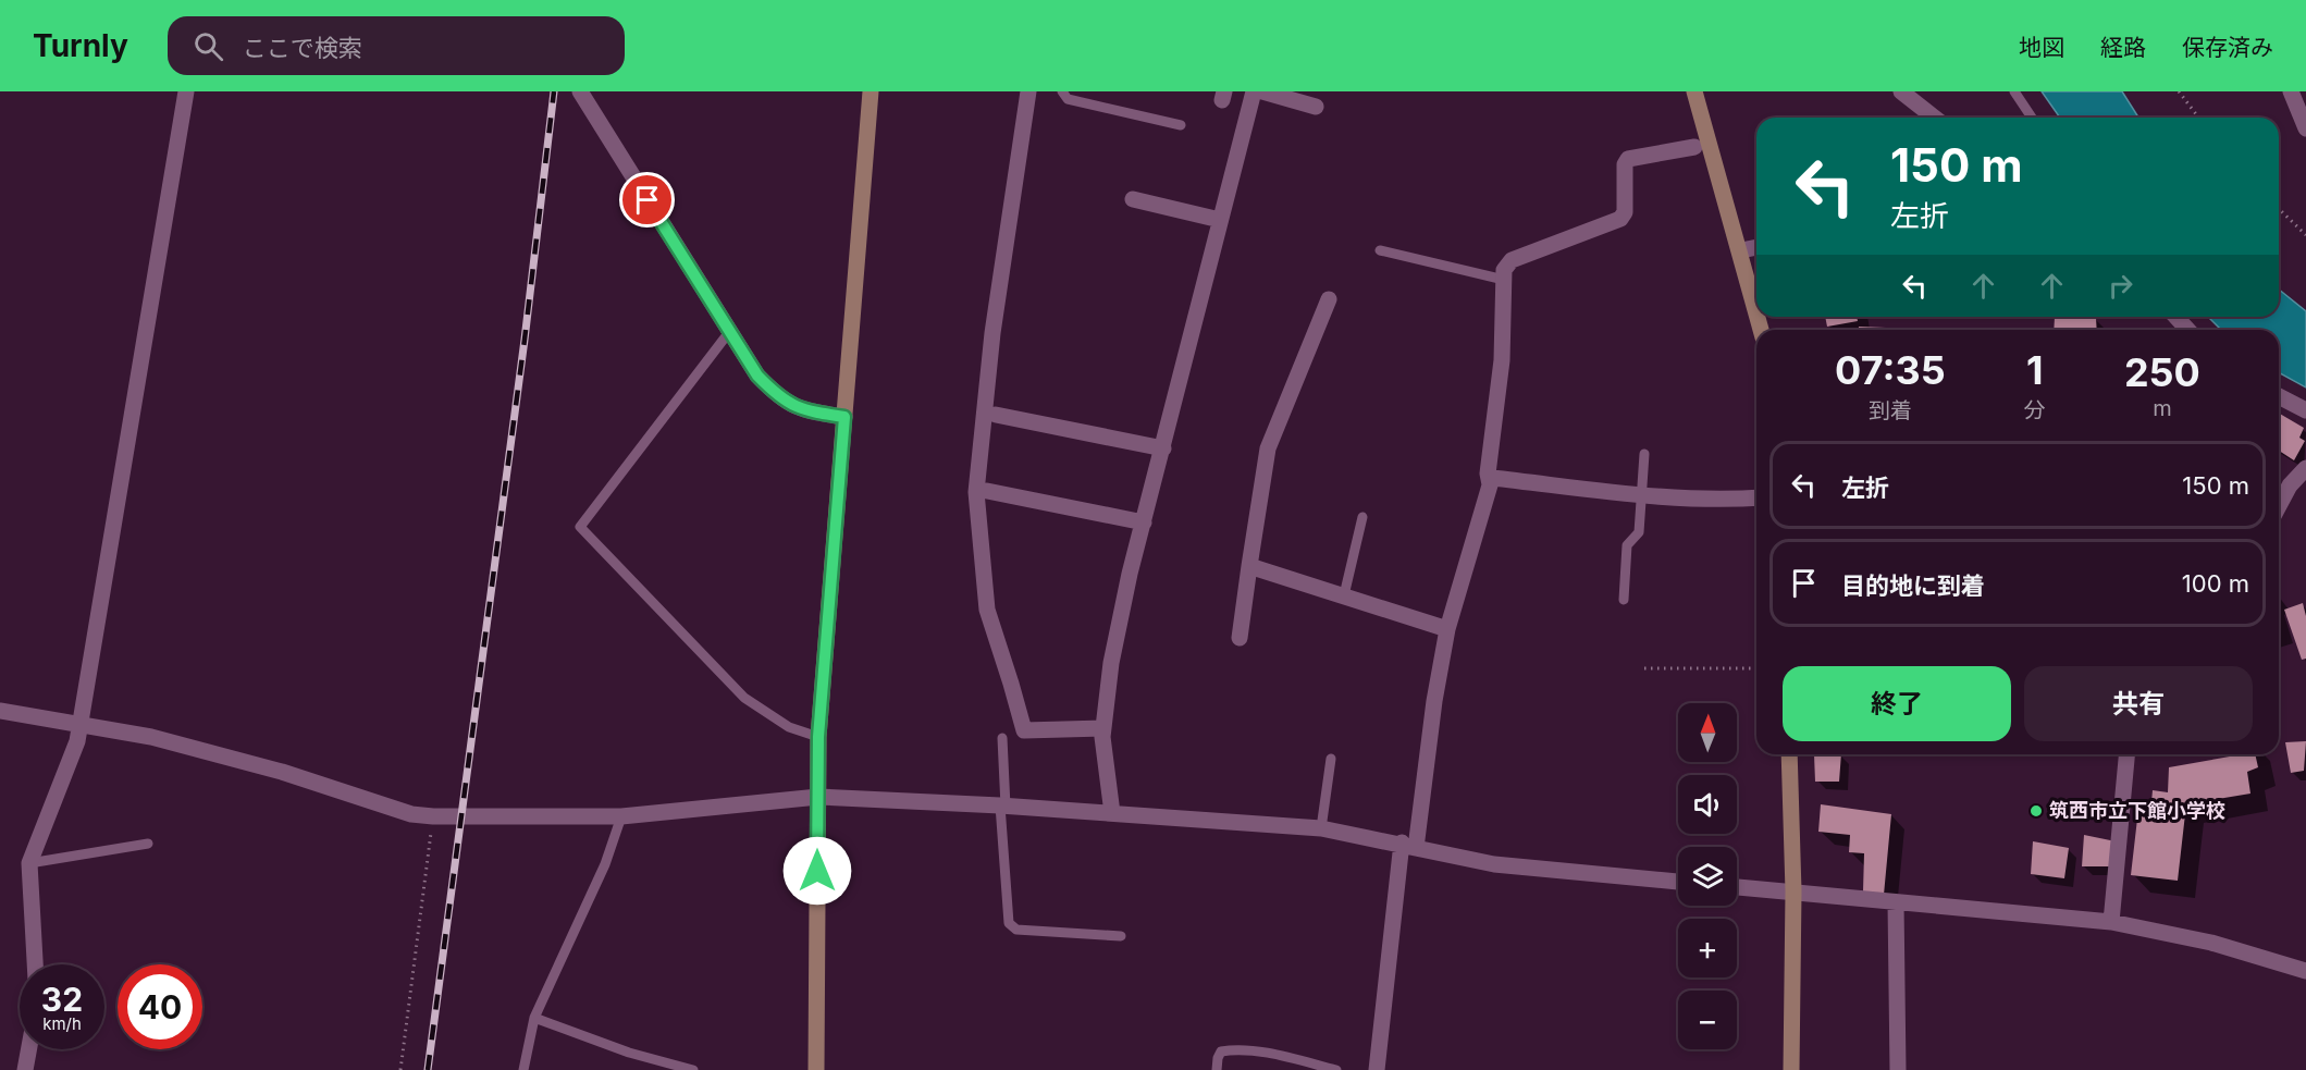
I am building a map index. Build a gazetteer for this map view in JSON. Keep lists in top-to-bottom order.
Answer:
{
  "places": ["筑西市立下館小学校"],
  "north": "top",
  "page": {
    "header": "Turnly",
    "search": "ここで検索",
    "nav": ["地図", "経路", "保存済み"],
    "turn": ["150 m", "左折"],
    "eta": [
      "07:35",
      "到着",
      "1",
      "分",
      "250",
      "m"
    ],
    "list": [
      {
        "name": "左折",
        "value": "150 m"
      },
      {
        "name": "目的地に到着",
        "value": "100 m"
      }
    ],
    "buttons": ["終了", "共有"],
    "map_buttons": ["+", "−"],
    "speed": "32 km/h",
    "limit": "40"
  }
}
